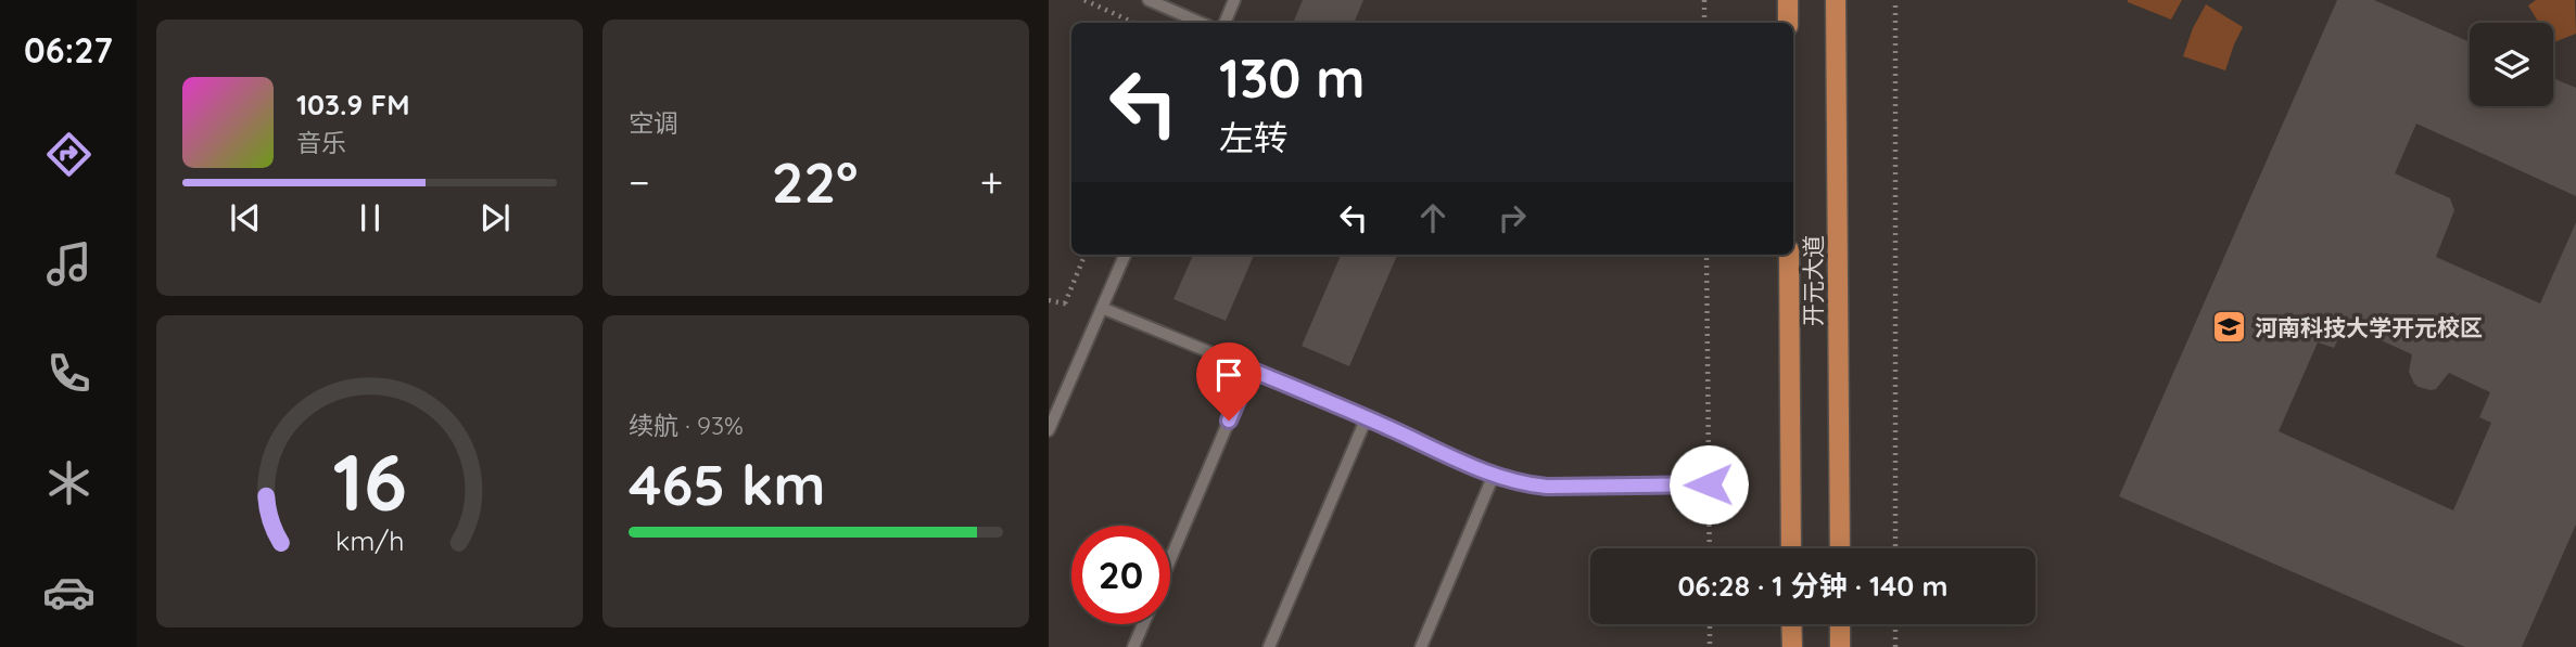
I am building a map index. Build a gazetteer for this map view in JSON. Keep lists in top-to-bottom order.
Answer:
{
  "streets": {
    "main road": ["开元大道"]
  },
  "places": {
    "school or university": ["河南科技大学开元校区"]
  },
  "page": {
    "tabs": "06:27",
    "tile": [
      "空调",
      ["续航 · 93%", "465 km"]
    ],
    "turn": ["130 m", "左转"],
    "song": ["103.9 FM", "音乐"],
    "heat": ["−", "22°", "+"],
    "limit": "20",
    "trip": "06:28 · 1 分钟 · 140 m",
    "gauge": ["16", "km/h"]
  }
}
